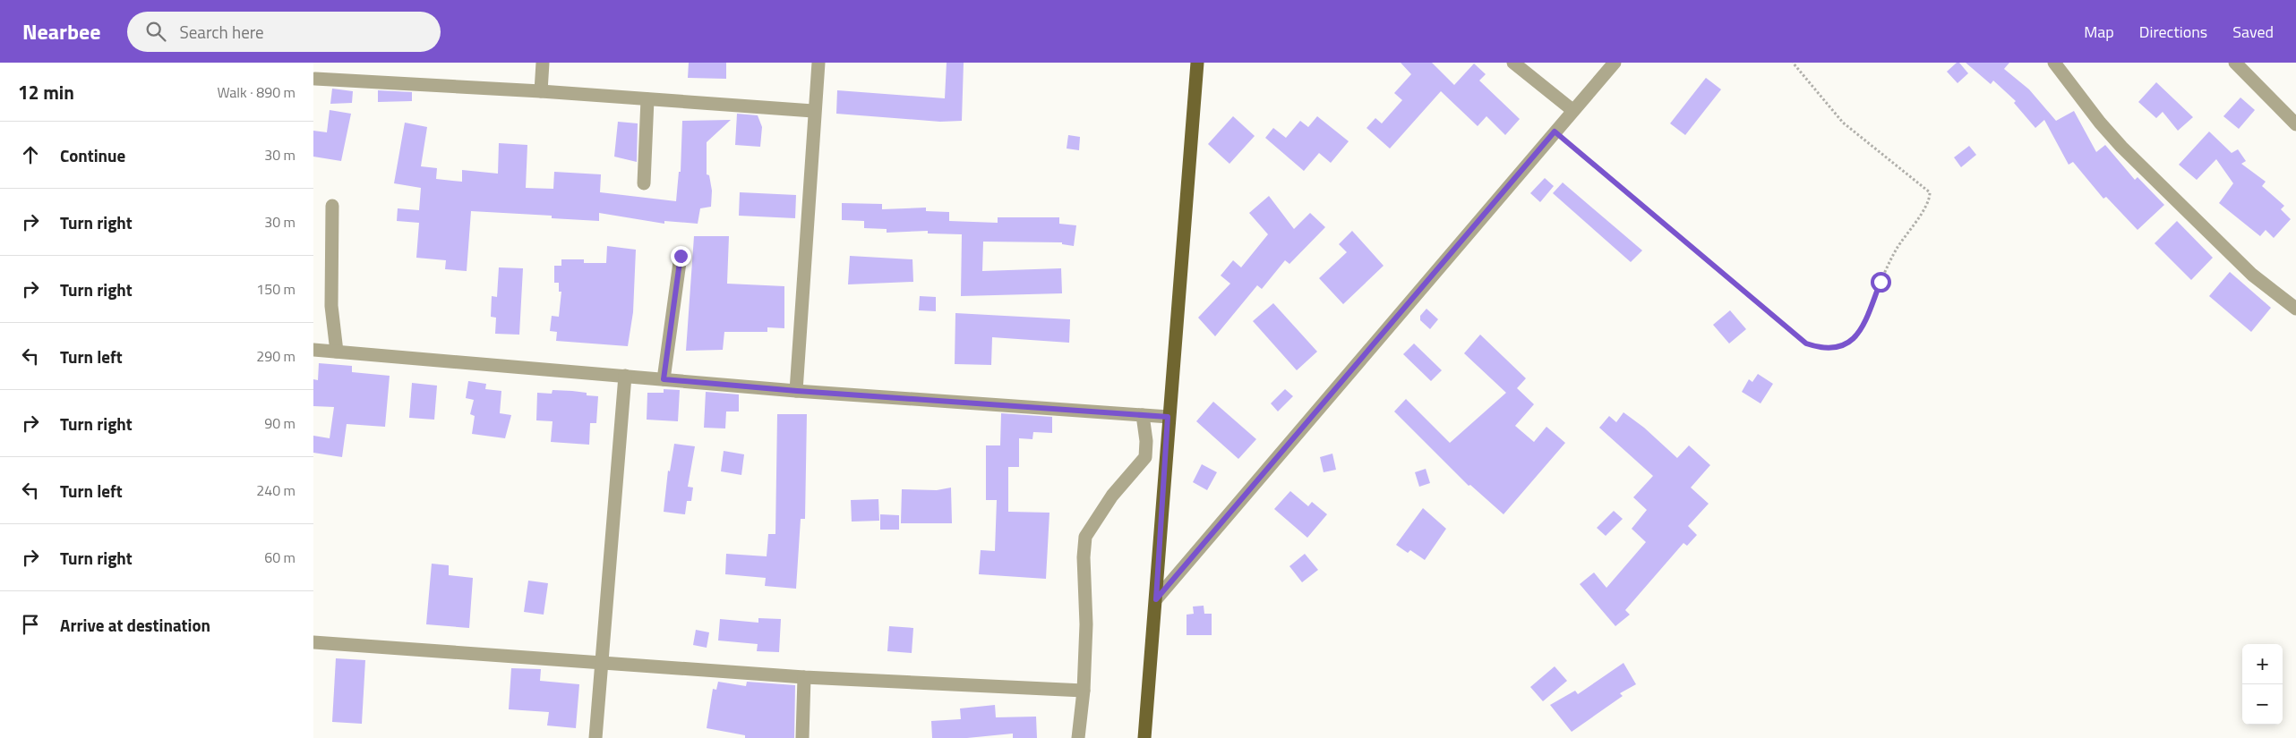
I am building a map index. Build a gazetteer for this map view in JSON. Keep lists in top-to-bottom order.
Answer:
{
  "page": {
    "header": "Nearbee",
    "search": "Search here",
    "nav": ["Map", "Directions", "Saved"],
    "heading": ["12 min", "Walk · 890 m"],
    "list": [
      ["Continue", "30 m"],
      ["Turn right", "30 m"],
      ["Turn right", "150 m"],
      ["Turn left", "290 m"],
      ["Turn right", "90 m"],
      ["Turn left", "240 m"],
      ["Turn right", "60 m"],
      "Arrive at destination"
    ],
    "map_buttons": ["+", "−"]
  }
}
